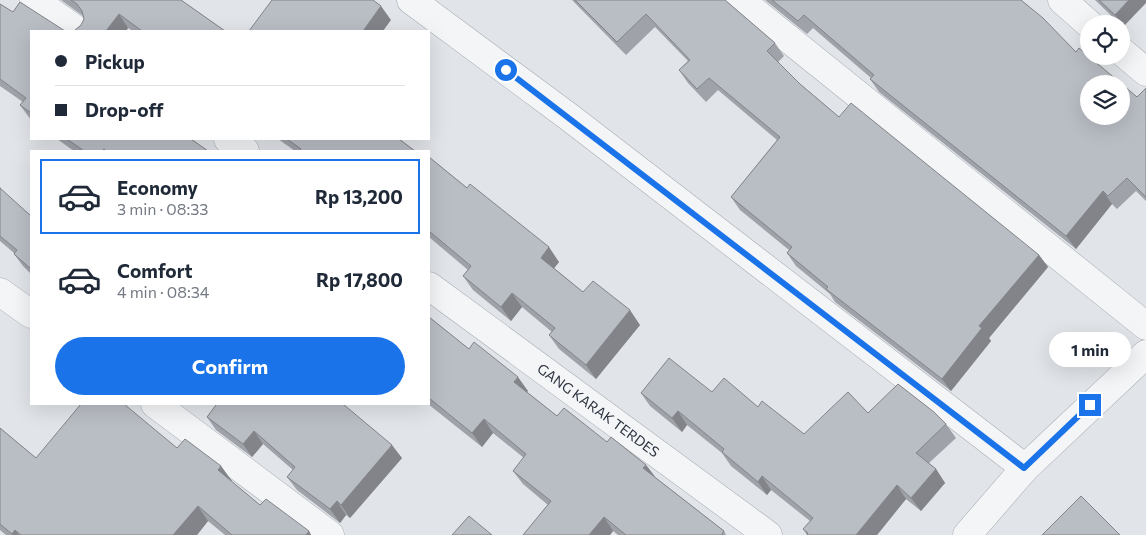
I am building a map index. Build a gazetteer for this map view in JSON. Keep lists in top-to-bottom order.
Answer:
{
  "streets": {
    "street": ["GANG KARAK TERDES"]
  },
  "page": {
    "banner": ["Pickup", "Drop-off"],
    "list": [
      {
        "name": "Economy",
        "note": "3 min · 08:33",
        "value": "Rp 13,200"
      },
      {
        "name": "Comfort",
        "note": "4 min · 08:34",
        "value": "Rp 17,800"
      }
    ],
    "buttons": "Confirm",
    "bubble": "1 min"
  }
}
